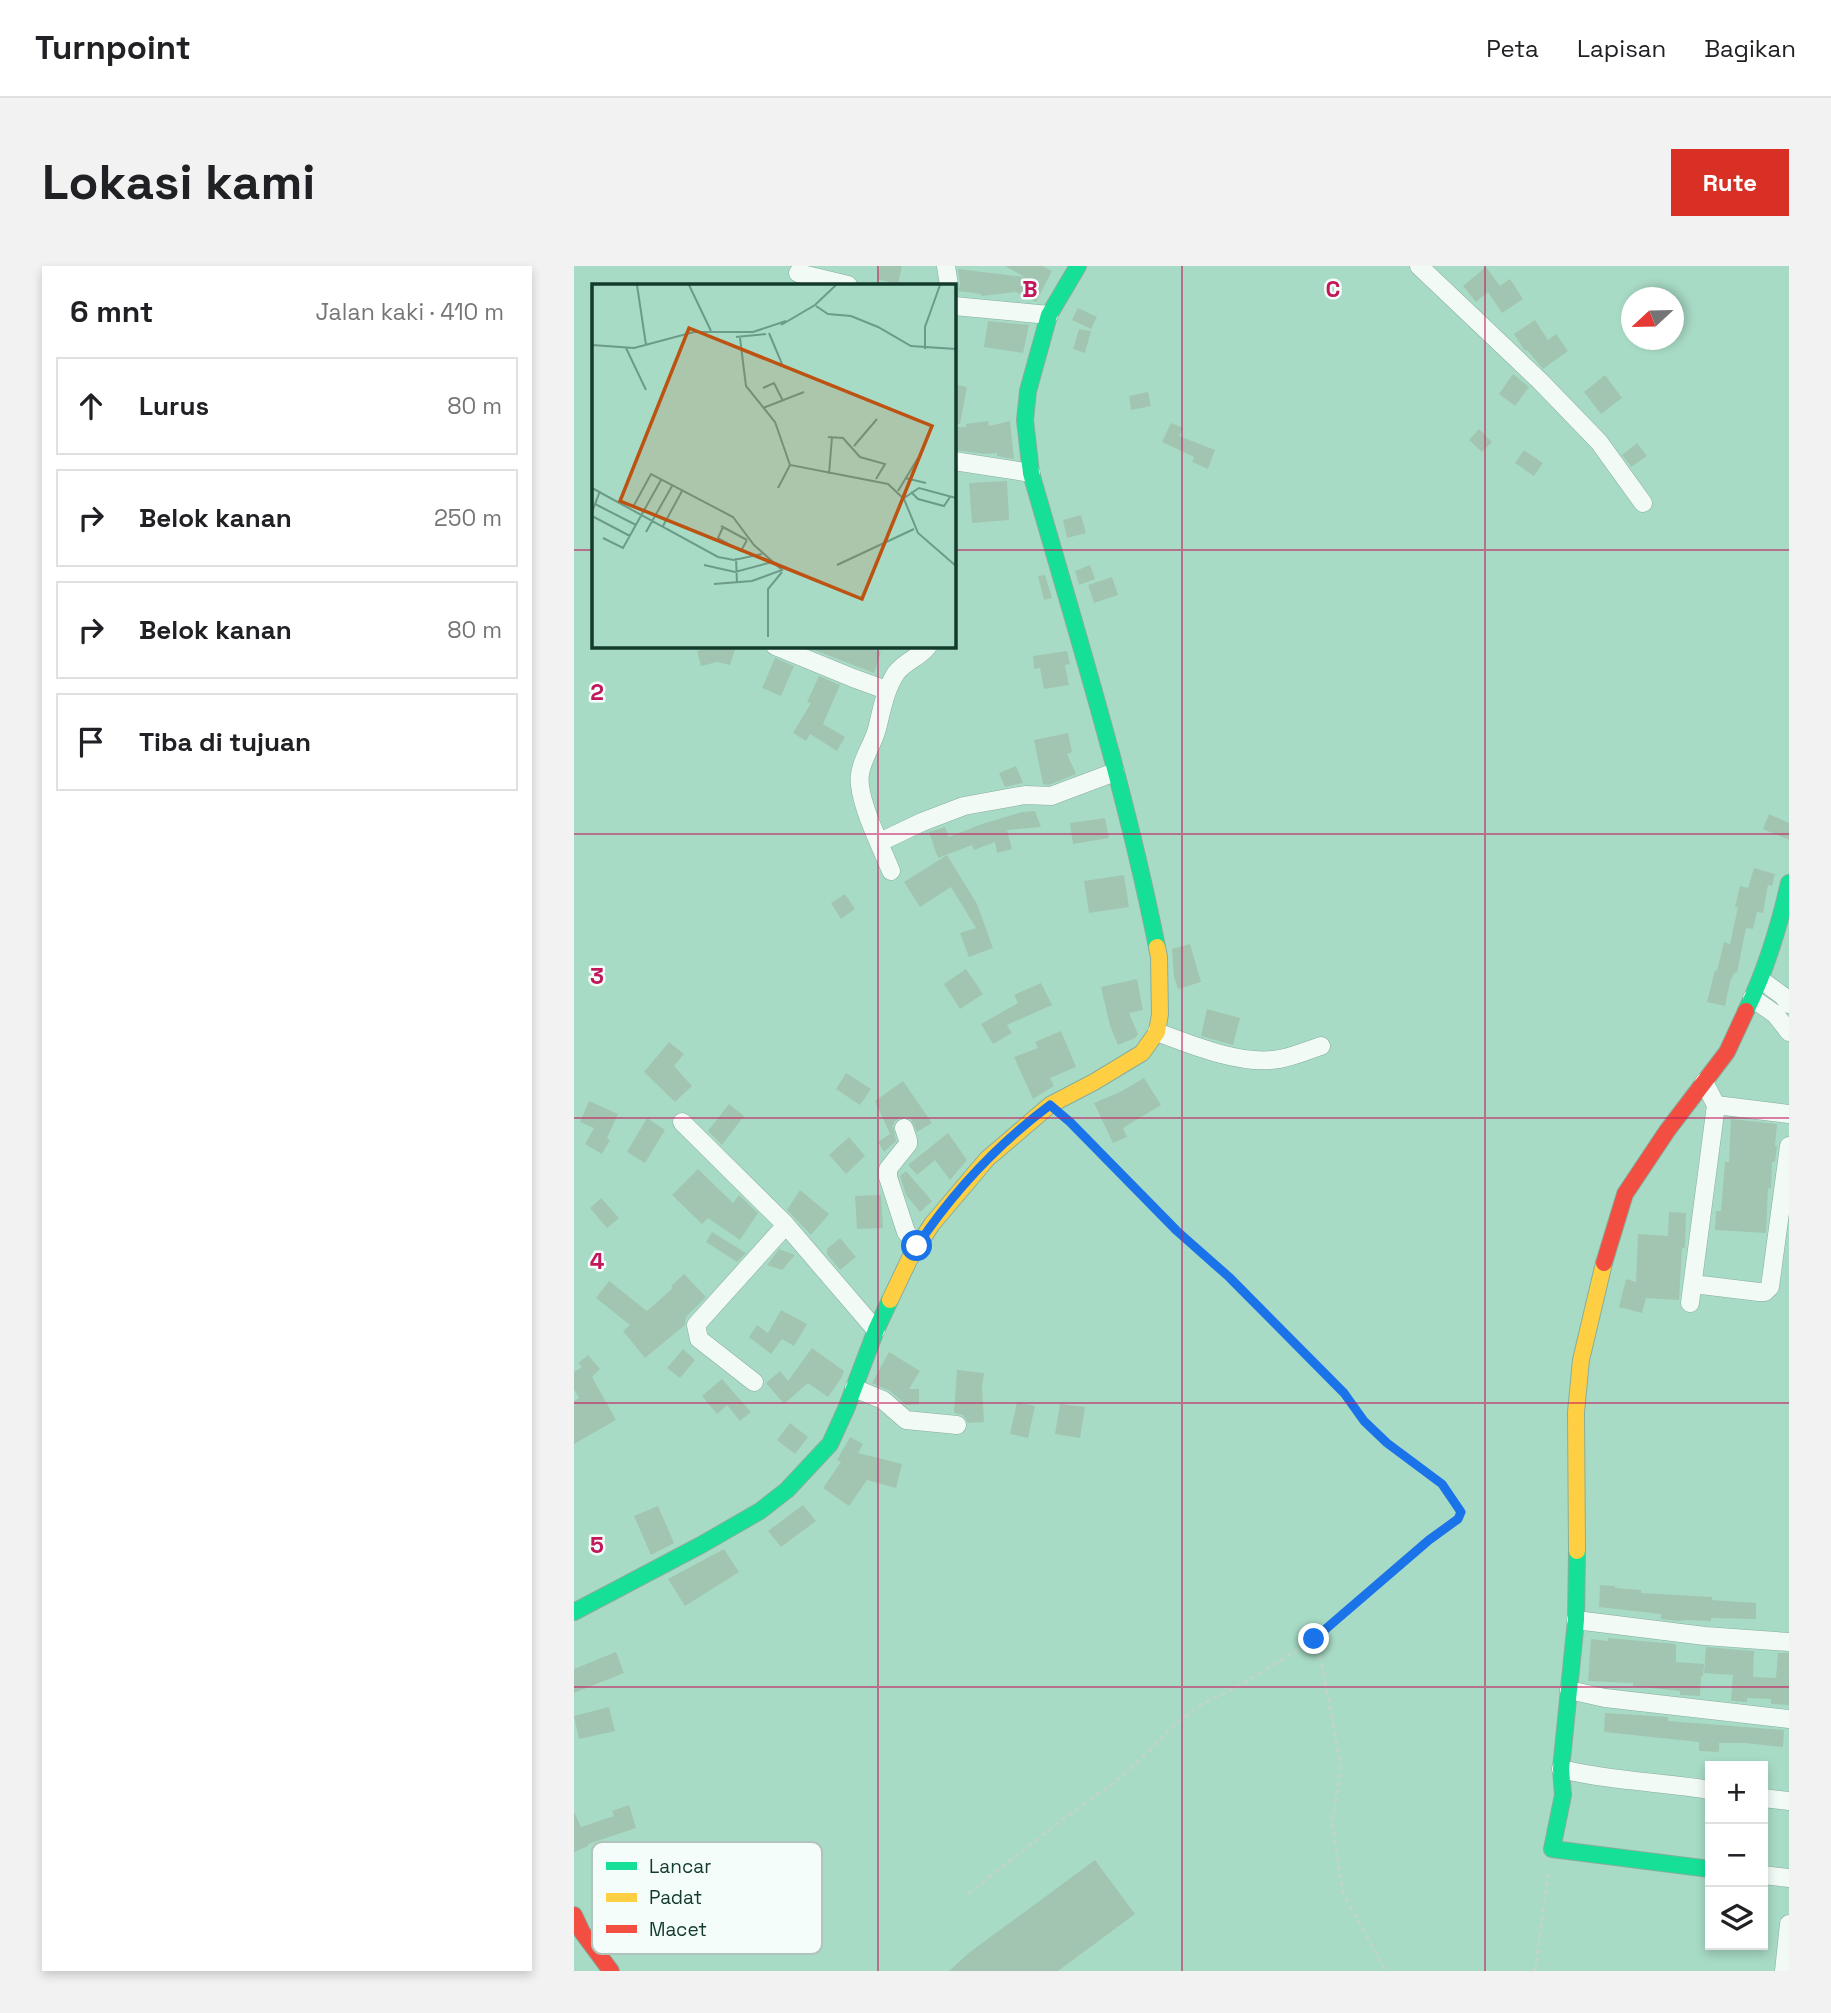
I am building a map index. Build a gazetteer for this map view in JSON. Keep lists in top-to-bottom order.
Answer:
{
  "legend": ["Lancar", "Padat", "Macet"],
  "north": "left",
  "page": {
    "header": "Turnpoint",
    "nav": ["Peta", "Lapisan", "Bagikan"],
    "buttons": "Rute",
    "title": "Lokasi kami",
    "heading": ["6 mnt", "Jalan kaki · 410 m"],
    "list": [
      ["Lurus", "80 m"],
      ["Belok kanan", "250 m"],
      ["Belok kanan", "80 m"],
      "Tiba di tujuan"
    ],
    "map_buttons": ["+", "−"]
  },
  "grid": {
    "columns": ["B", "C"],
    "rows": [
      "2",
      "3",
      "4",
      "5"
    ]
  }
}
